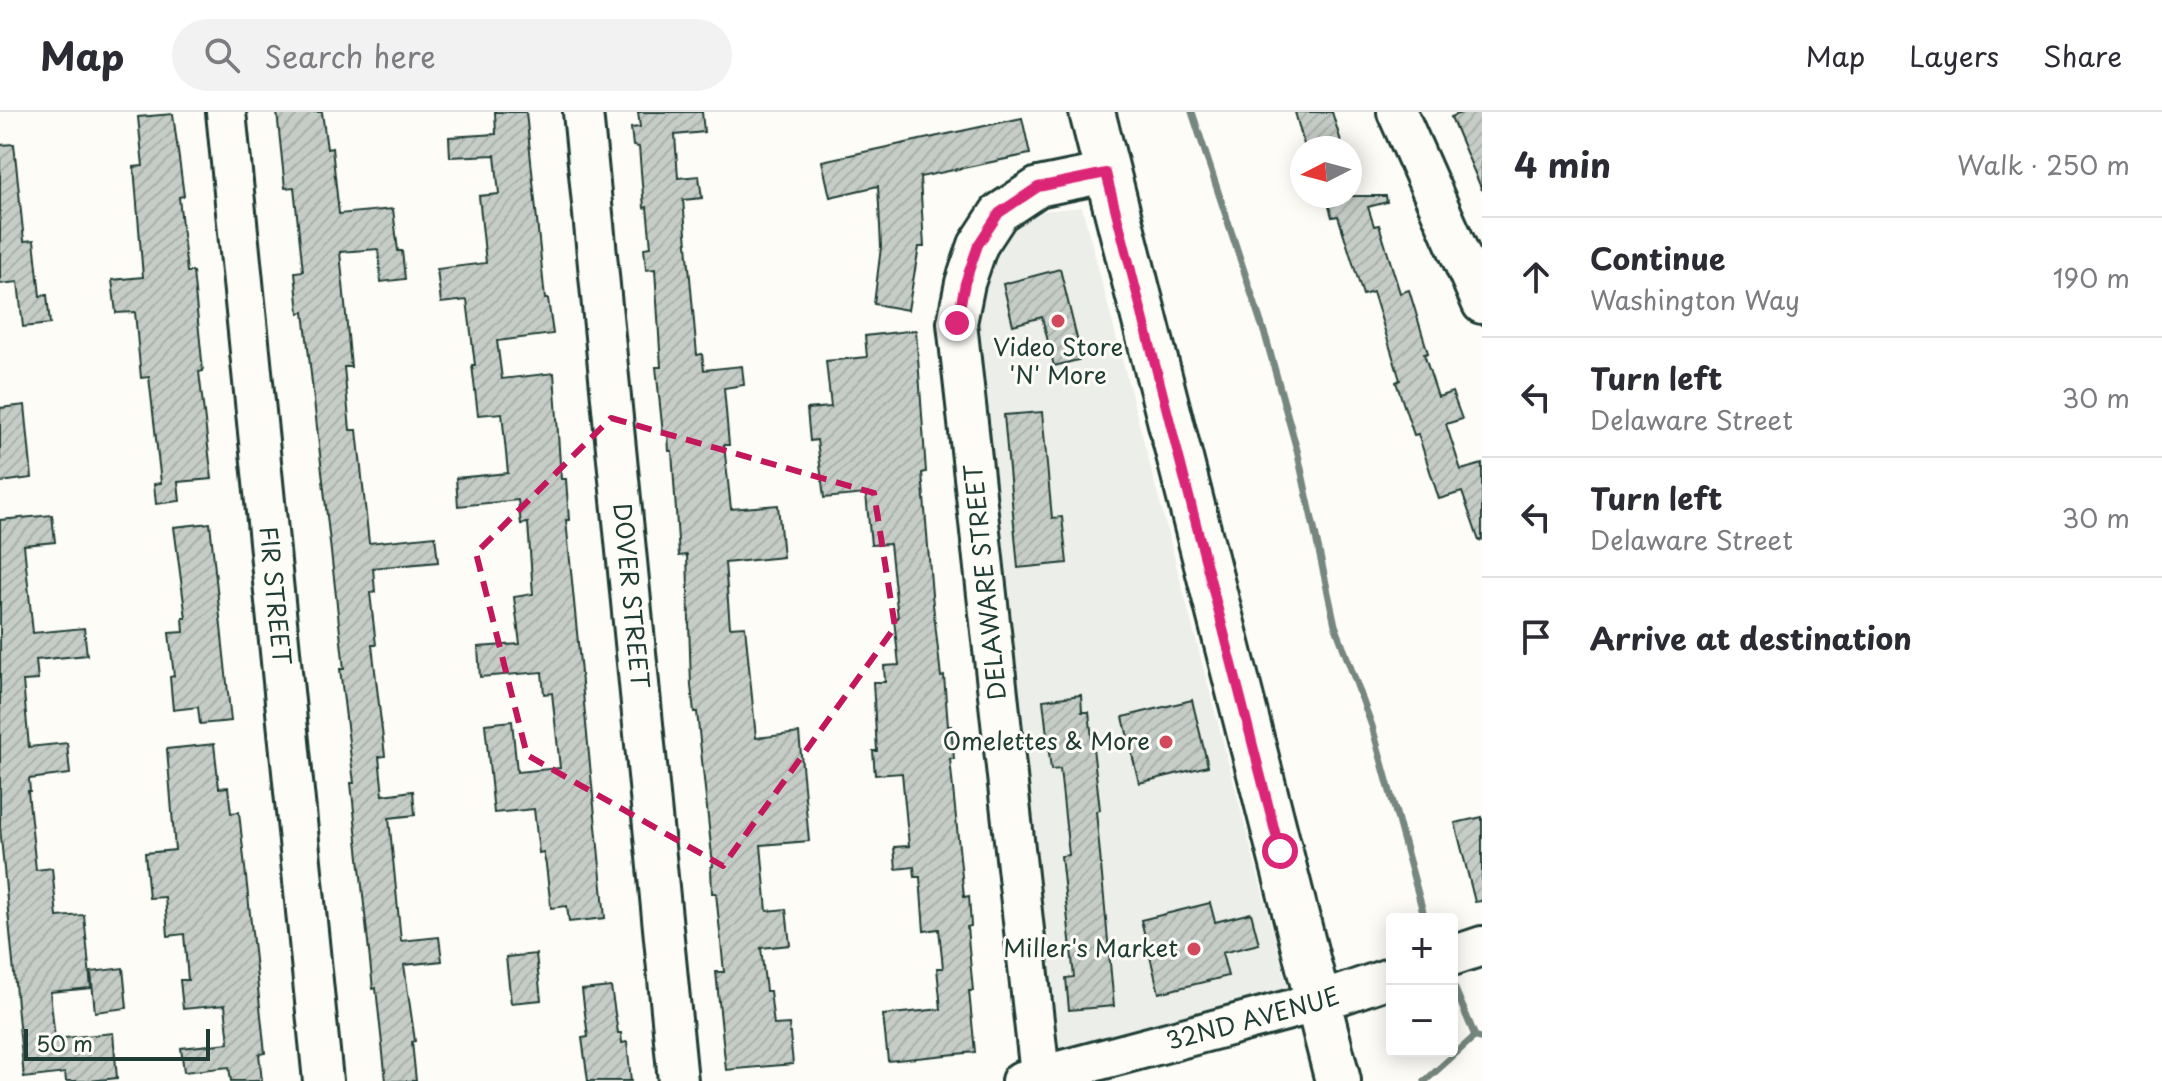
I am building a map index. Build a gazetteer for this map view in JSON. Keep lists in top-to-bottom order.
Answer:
{
  "streets": {
    "street": [
      "DELAWARE STREET",
      "FIR STREET",
      "DOVER STREET",
      "32ND AVENUE"
    ]
  },
  "crossings": [
    ["DELAWARE STREET", "32ND AVENUE"]
  ],
  "places": ["Video Store 'N' More", "Omelettes & More", "Miller's Market"],
  "scale_bar": "50 m",
  "north": "left",
  "page": {
    "header": "Map",
    "search": "Search here",
    "nav": ["Map", "Layers", "Share"],
    "heading": ["4 min", "Walk · 250 m"],
    "list": [
      ["Continue", "Washington Way", "190 m"],
      ["Turn left", "Delaware Street", "30 m"],
      ["Turn left", "Delaware Street", "30 m"],
      "Arrive at destination"
    ],
    "map_buttons": ["+", "−"],
    "scale": "50 m"
  }
}
